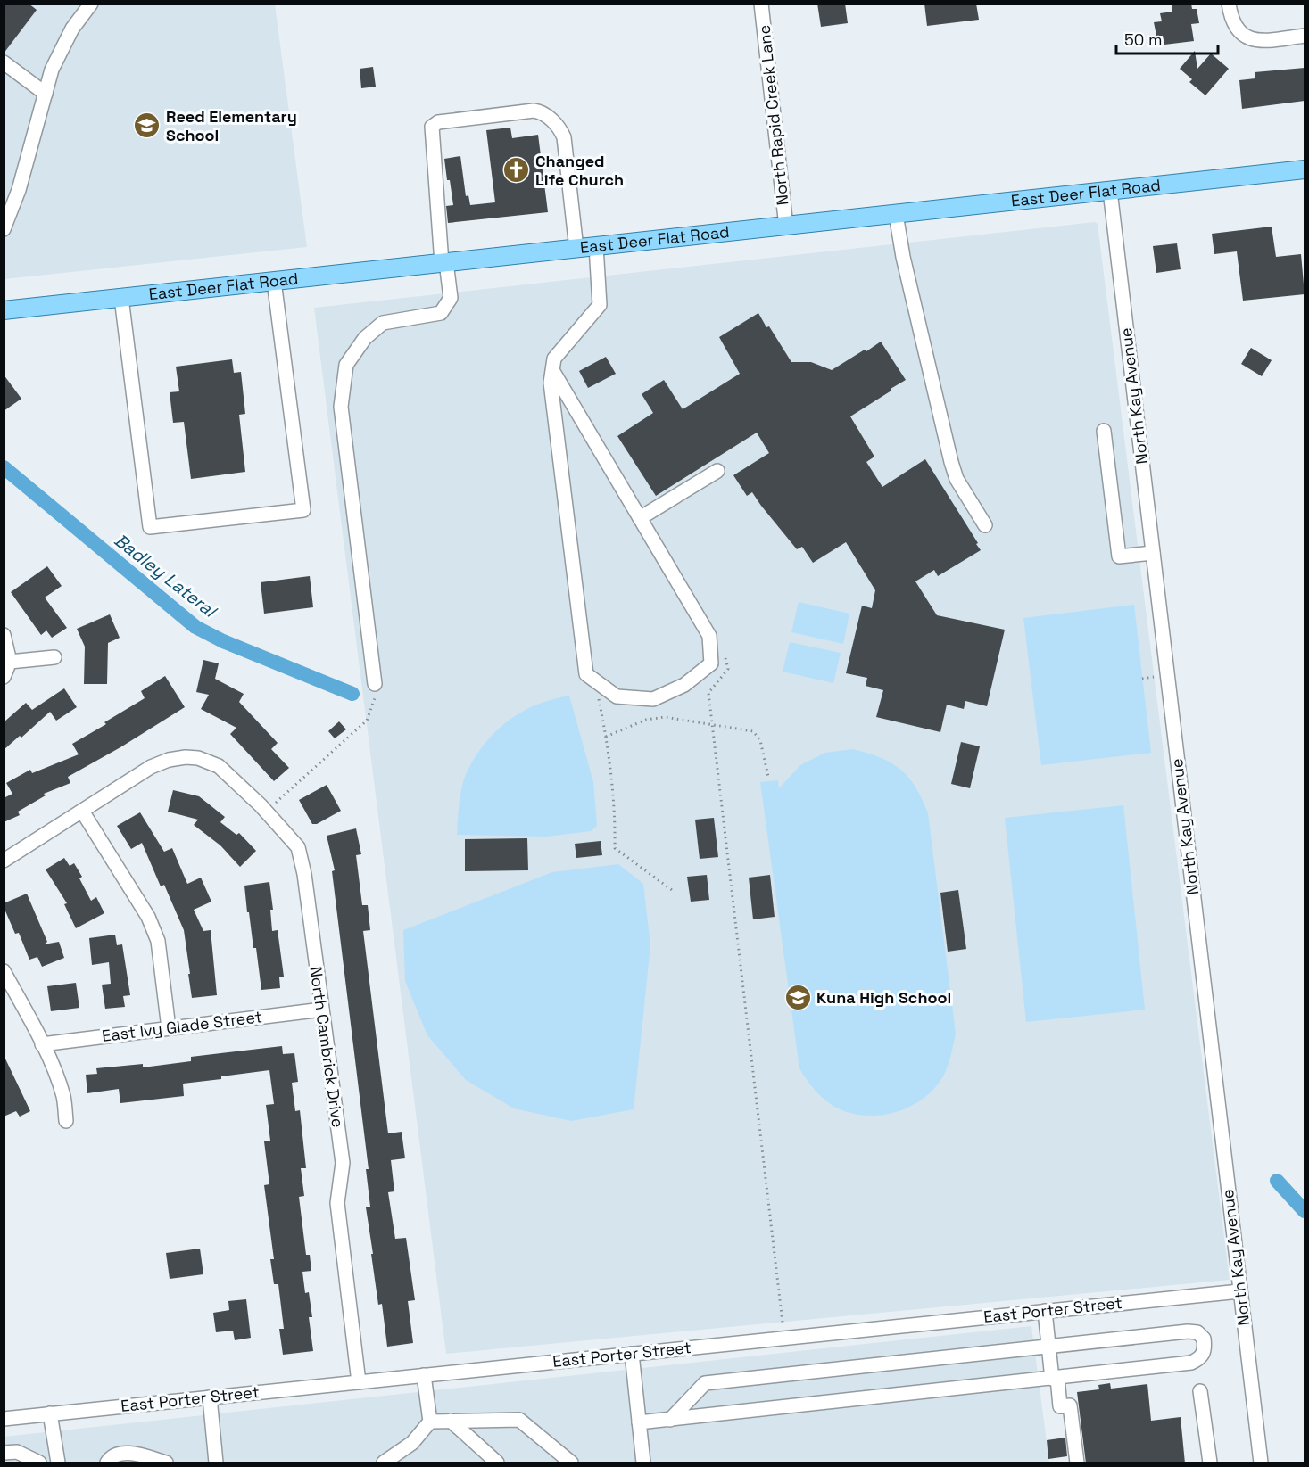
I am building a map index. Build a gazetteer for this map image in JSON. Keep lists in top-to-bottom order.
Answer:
{
  "streets": {
    "main road": ["East Deer Flat Road"],
    "street": [
      "North Rapid Creek Lane",
      "North Kay Avenue",
      "East Ivy Glade Street",
      "North Cambrick Drive",
      "East Porter Street"
    ]
  },
  "crossings": [
    ["North Rapid Creek Lane", "East Deer Flat Road"],
    ["East Deer Flat Road", "North Kay Avenue"],
    ["North Kay Avenue", "East Porter Street"],
    ["East Ivy Glade Street", "North Cambrick Drive"],
    ["North Cambrick Drive", "East Porter Street"]
  ],
  "water": ["Badley Lateral"],
  "places": {
    "school or university": ["Reed Elementary School", "Kuna High School"],
    "church": ["Changed Life Church"]
  },
  "scale_bar": "50 m"
}
